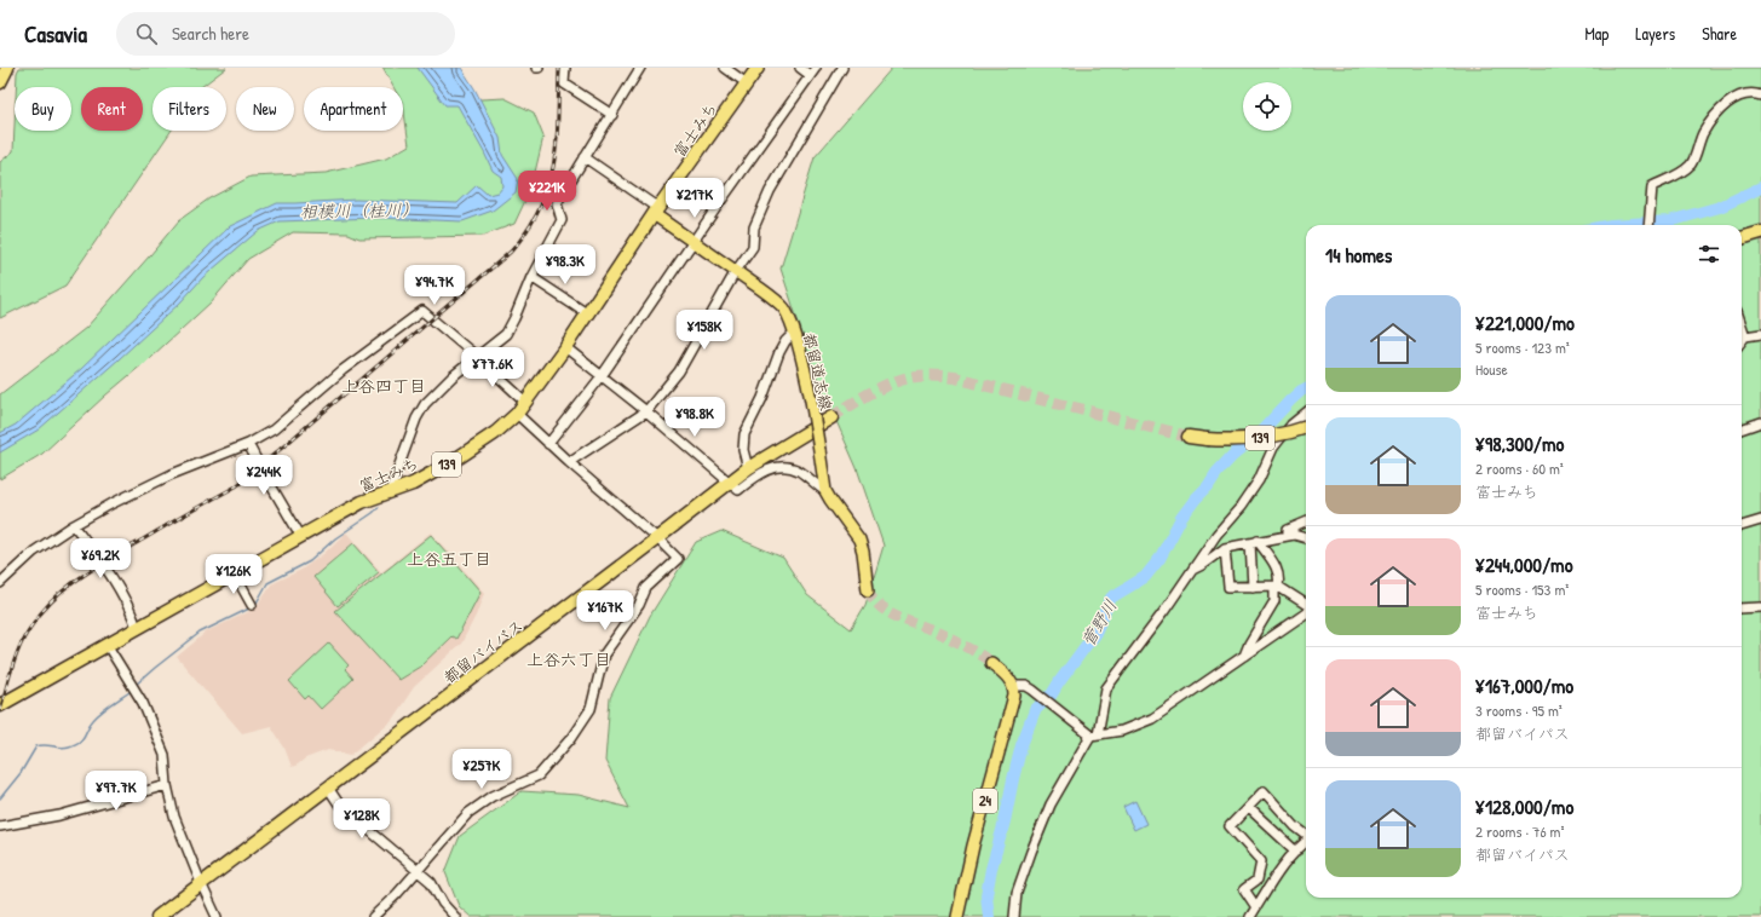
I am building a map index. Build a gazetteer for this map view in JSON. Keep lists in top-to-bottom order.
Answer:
{
  "streets": {
    "highway": ["富士みち", "139", "都留バイパス"],
    "main road": ["都留道志線", "24"]
  },
  "crossings": [
    ["富士みち", "都留道志線"]
  ],
  "districts": ["上谷四丁目", "上谷五丁目", "上谷六丁目"],
  "water": ["相模川（桂川）", "菅野川"],
  "page": {
    "header": "Casavia",
    "search": "Search here",
    "nav": ["Map", "Layers", "Share"],
    "chip": [
      "Buy",
      "Rent",
      "Filters",
      "New",
      "Apartment"
    ],
    "price": [
      "¥221K",
      "¥217K",
      "¥98.3K",
      "¥94.7K",
      "¥158K",
      "¥77.6K",
      "¥98.8K",
      "¥244K",
      "¥69.2K",
      "¥126K",
      "¥167K",
      "¥257K",
      "¥97.7K",
      "¥128K"
    ],
    "heading": "14 homes",
    "list": [
      {
        "name": "¥221,000/mo",
        "note": "5 rooms · 123 m² · House"
      },
      {
        "name": "¥98,300/mo",
        "note": "2 rooms · 60 m² · 富士みち"
      },
      {
        "name": "¥244,000/mo",
        "note": "5 rooms · 153 m² · 富士みち"
      },
      {
        "name": "¥167,000/mo",
        "note": "3 rooms · 95 m² · 都留バイパス"
      },
      {
        "name": "¥128,000/mo",
        "note": "2 rooms · 76 m² · 都留バイパス"
      }
    ]
  }
}
